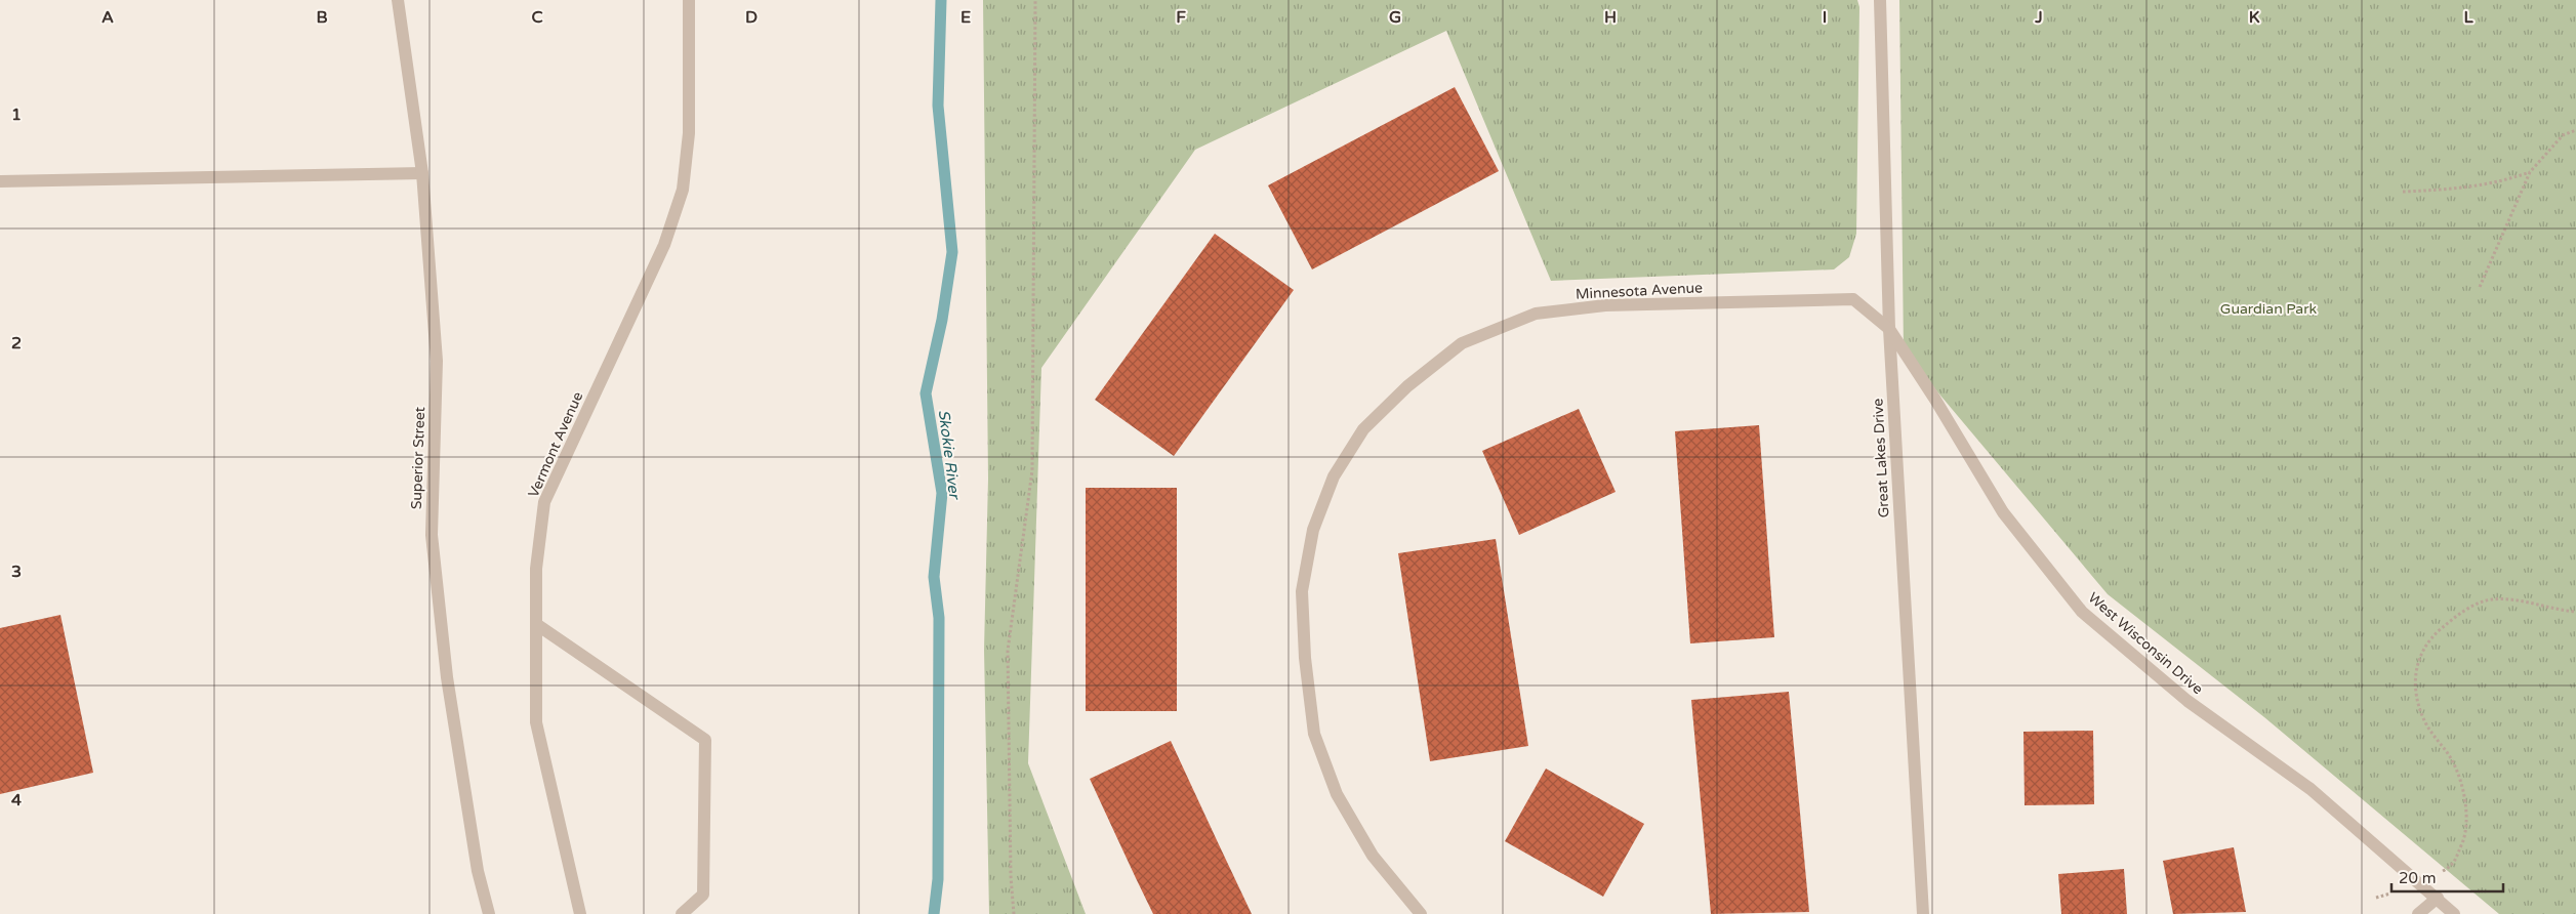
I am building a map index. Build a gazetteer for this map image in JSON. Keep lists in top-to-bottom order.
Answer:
{
  "streets": {
    "street": [
      "Minnesota Avenue",
      "Vermont Avenue",
      "Superior Street",
      "Great Lakes Drive",
      "West Wisconsin Drive"
    ]
  },
  "crossings": [
    ["Minnesota Avenue", "Great Lakes Drive"],
    ["Minnesota Avenue", "West Wisconsin Drive"],
    ["Great Lakes Drive", "West Wisconsin Drive"]
  ],
  "water": ["Skokie River"],
  "parks": ["Guardian Park"],
  "scale_bar": "20 m",
  "grid": {
    "columns": [
      "A",
      "B",
      "C",
      "D",
      "E",
      "F",
      "G",
      "H",
      "I",
      "J",
      "K",
      "L"
    ],
    "rows": [
      "1",
      "2",
      "3",
      "4"
    ]
  }
}
